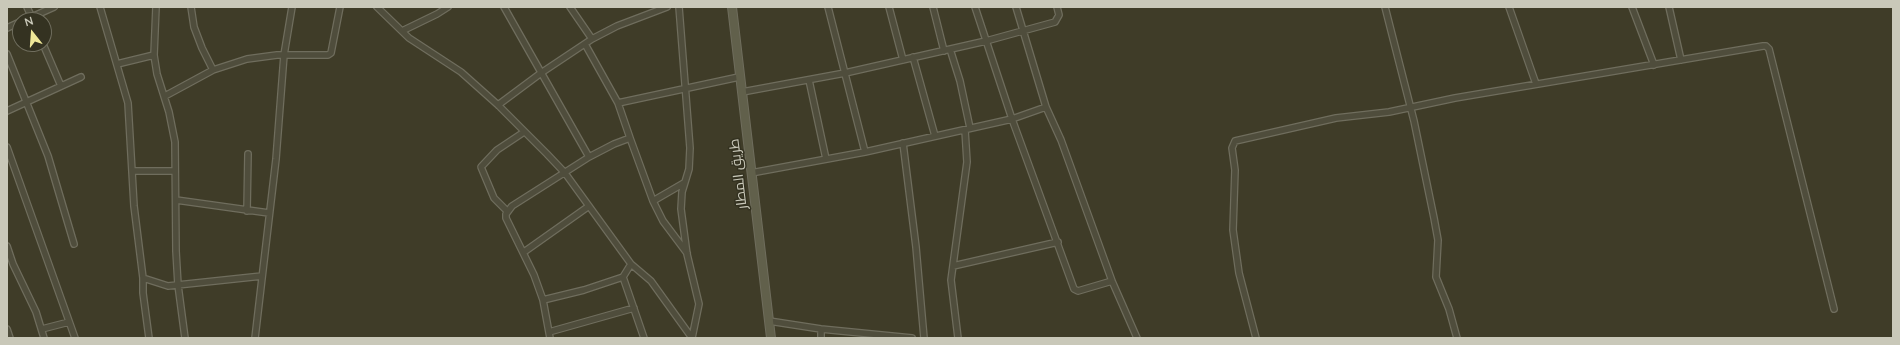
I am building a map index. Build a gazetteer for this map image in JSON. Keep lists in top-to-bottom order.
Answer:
{
  "streets": {
    "main road": ["طريق المطار"]
  },
  "north": "top"
}
